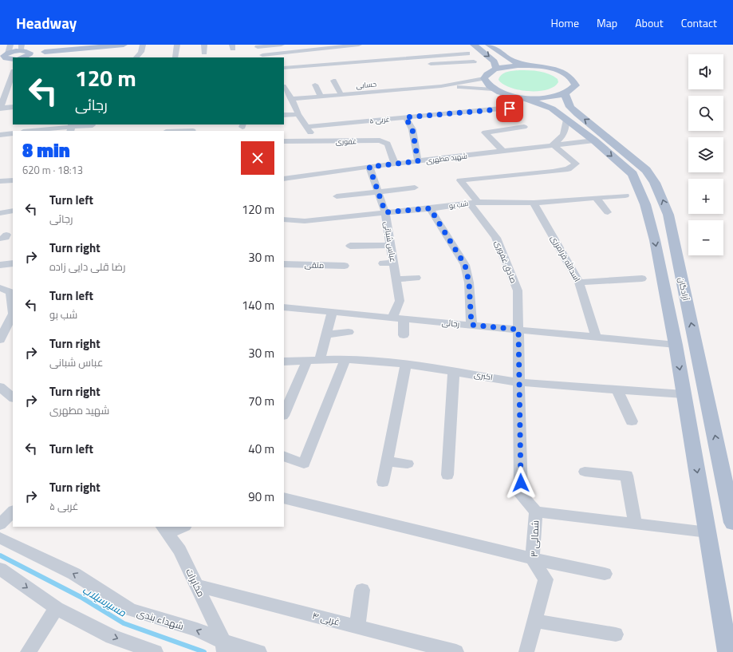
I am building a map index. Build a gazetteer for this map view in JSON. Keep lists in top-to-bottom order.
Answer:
{
  "streets": {
    "main road": ["آزادگان"],
    "street": [
      "حسابی",
      "۵ غربی",
      "غفوری",
      "شهید مطهری",
      "شب بو",
      "عباس شبانی",
      "اسدالله فرامرزی",
      "صادق غفوری",
      "متقی",
      "رجائی",
      "اکبری",
      "۳ شمالی",
      "مخابرات",
      "۴ غربی",
      "شهداء بندی"
    ]
  },
  "crossings": [
    ["غفوری", "شهید مطهری"],
    ["شهید مطهری", "شب بو"],
    ["شهید مطهری", "عباس شبانی"],
    ["شب بو", "عباس شبانی"],
    ["شب بو", "صادق غفوری"],
    ["عباس شبانی", "رجائی"],
    ["اسدالله فرامرزی", "رجائی"],
    ["صادق غفوری", "رجائی"],
    ["صادق غفوری", "۳ شمالی"],
    ["رجائی", "۳ شمالی"],
    ["اکبری", "۳ شمالی"],
    ["مخابرات", "۴ غربی"],
    ["مخابرات", "شهداء بندی"]
  ],
  "water": ["مسیرسیلاب"],
  "page": {
    "header": "Headway",
    "nav": [
      "Home",
      "Map",
      "About",
      "Contact"
    ],
    "map_buttons": ["+", "−"],
    "turn": ["120 m", "رجائی"],
    "heading": ["8 min", "620 m · 18:13"],
    "list": [
      {
        "name": "Turn left",
        "note": "رجائی",
        "value": "120 m"
      },
      {
        "name": "Turn right",
        "note": "رضا قلی دایی زاده",
        "value": "30 m"
      },
      {
        "name": "Turn left",
        "note": "شب بو",
        "value": "140 m"
      },
      {
        "name": "Turn right",
        "note": "عباس شبانی",
        "value": "30 m"
      },
      {
        "name": "Turn right",
        "note": "شهید مطهری",
        "value": "70 m"
      },
      {
        "name": "Turn left",
        "value": "40 m"
      },
      {
        "name": "Turn right",
        "note": "۵ غربی",
        "value": "90 m"
      }
    ]
  }
}
